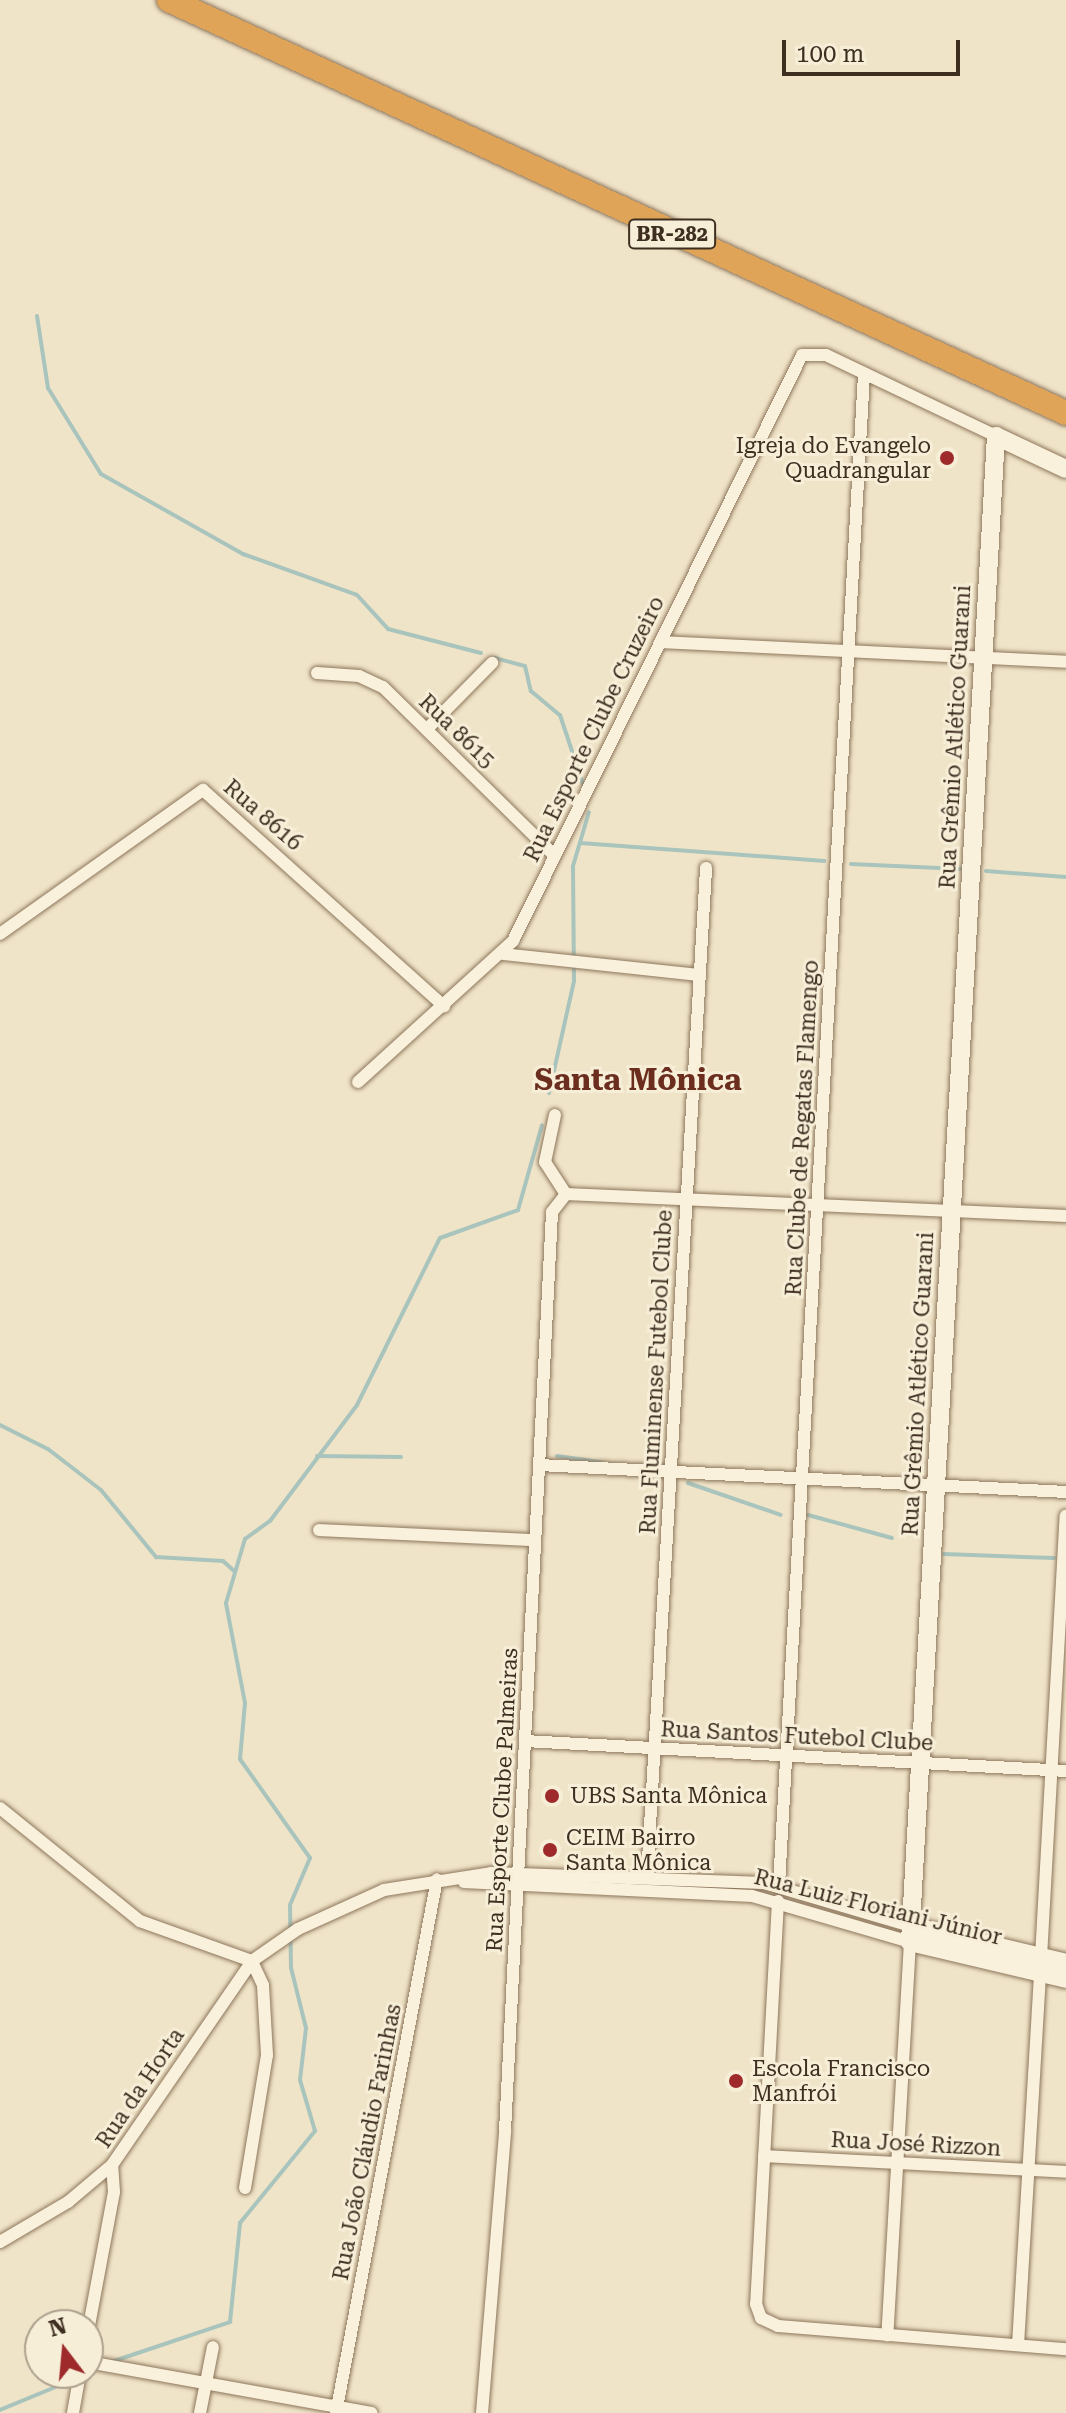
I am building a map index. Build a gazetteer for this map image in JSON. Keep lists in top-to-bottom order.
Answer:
{
  "streets": {
    "highway": ["BR-282"],
    "street": [
      "Rua Esporte Clube Cruzeiro",
      "Rua 8615",
      "Rua Grêmio Atlético Guarani",
      "Rua 8616",
      "Rua Clube de Regatas Flamengo",
      "Rua Fluminense Futebol Clube",
      "Rua Santos Futebol Clube",
      "Rua Esporte Clube Palmeiras",
      "Rua Luiz Floriani Júnior",
      "Rua da Horta",
      "Rua João Cláudio Farinhas",
      "Rua José Rizzon"
    ]
  },
  "crossings": [
    ["Rua Esporte Clube Cruzeiro", "Rua 8615"],
    ["Rua Esporte Clube Cruzeiro", "Rua 8616"],
    ["Rua Esporte Clube Cruzeiro", "Rua Clube de Regatas Flamengo"],
    ["Rua Grêmio Atlético Guarani", "Rua Santos Futebol Clube"],
    ["Rua Grêmio Atlético Guarani", "Rua Luiz Floriani Júnior"],
    ["Rua Grêmio Atlético Guarani", "Rua José Rizzon"],
    ["Rua Clube de Regatas Flamengo", "Rua Santos Futebol Clube"],
    ["Rua Clube de Regatas Flamengo", "Rua Luiz Floriani Júnior"],
    ["Rua Fluminense Futebol Clube", "Rua Santos Futebol Clube"],
    ["Rua Fluminense Futebol Clube", "Rua Luiz Floriani Júnior"],
    ["Rua Santos Futebol Clube", "Rua Esporte Clube Palmeiras"],
    ["Rua Esporte Clube Palmeiras", "Rua Luiz Floriani Júnior"],
    ["Rua Luiz Floriani Júnior", "Rua da Horta"],
    ["Rua Luiz Floriani Júnior", "Rua João Cláudio Farinhas"]
  ],
  "districts": ["Santa Mônica"],
  "places": [
    "Igreja do Evangelo Quadrangular",
    "UBS Santa Mônica",
    "CEIM Bairro Santa Mônica",
    "Escola Francisco Manfrói"
  ],
  "scale_bar": "100 m",
  "north": "top"
}
